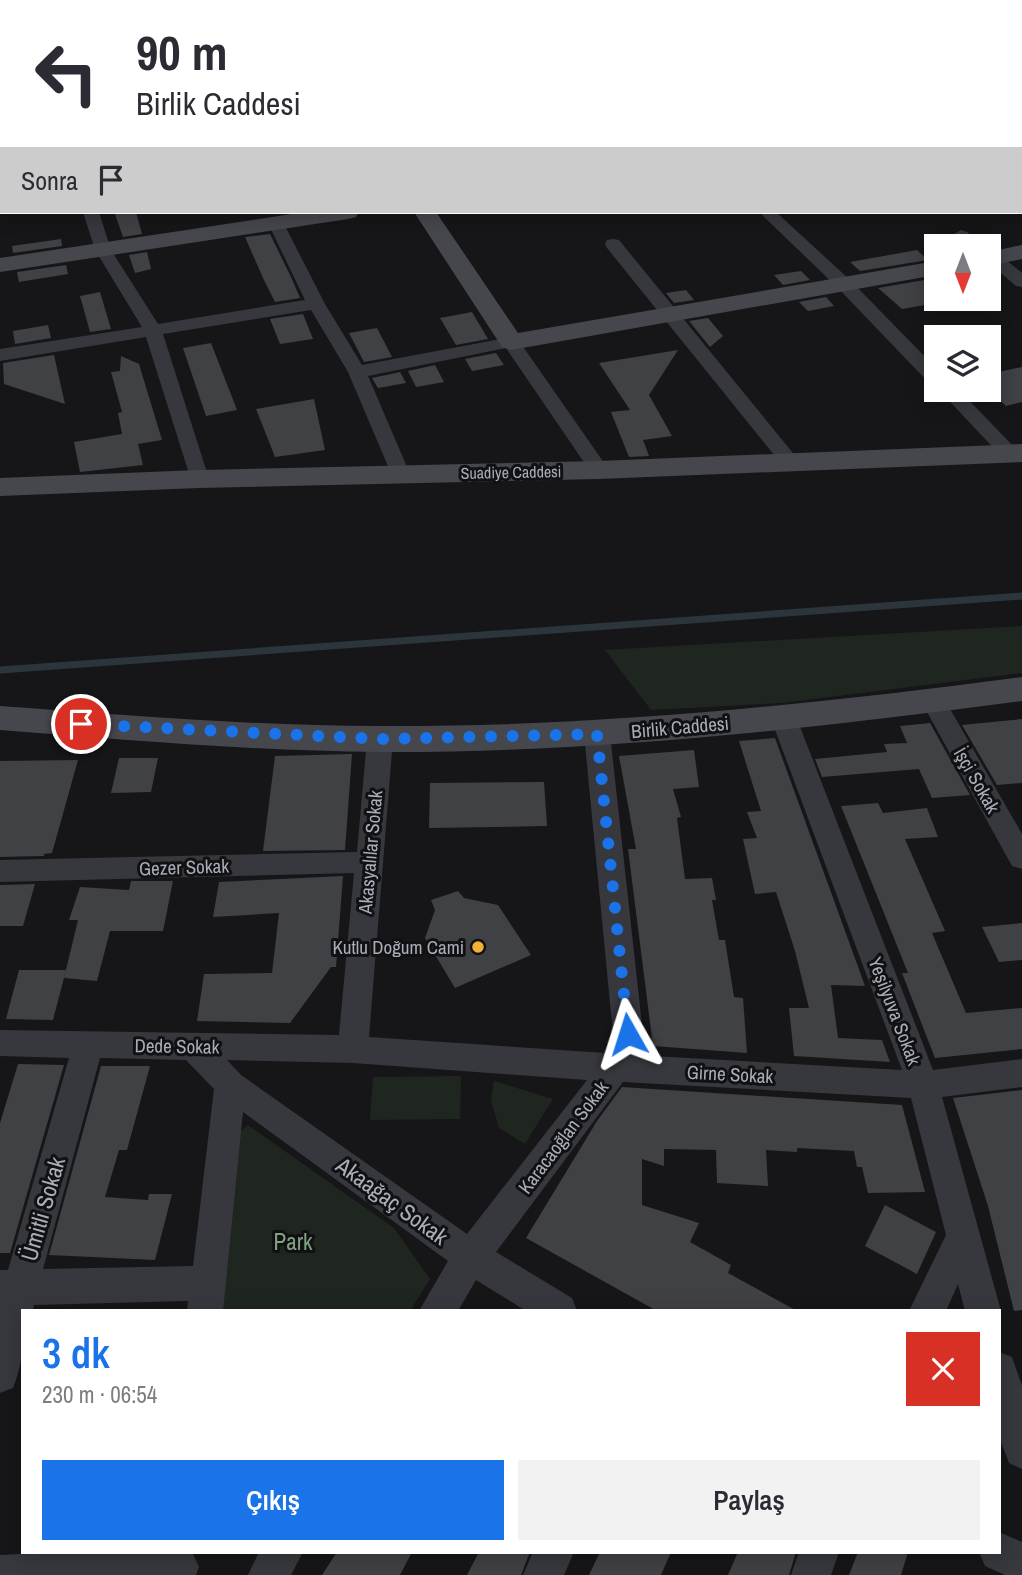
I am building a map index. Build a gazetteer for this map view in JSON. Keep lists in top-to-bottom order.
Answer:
{
  "streets": {
    "street": [
      "Suadiye Caddesi",
      "Birlik Caddesi",
      "İşçi Sokak",
      "Akasyalılar Sokak",
      "Gezer Sokak",
      "Yeşilyuva Sokak",
      "Dede Sokak",
      "Girne Sokak",
      "Karacaoğlan Sokak",
      "Akaağaç Sokak",
      "Ümitli Sokak"
    ]
  },
  "crossings": [
    ["Birlik Caddesi", "İşçi Sokak"],
    ["Birlik Caddesi", "Akasyalılar Sokak"],
    ["Birlik Caddesi", "Yeşilyuva Sokak"],
    ["Birlik Caddesi", "Karacaoğlan Sokak"],
    ["Akasyalılar Sokak", "Gezer Sokak"],
    ["Akasyalılar Sokak", "Dede Sokak"],
    ["Akasyalılar Sokak", "Girne Sokak"],
    ["Yeşilyuva Sokak", "Girne Sokak"],
    ["Dede Sokak", "Girne Sokak"],
    ["Dede Sokak", "Akaağaç Sokak"],
    ["Dede Sokak", "Ümitli Sokak"],
    ["Girne Sokak", "Karacaoğlan Sokak"],
    ["Karacaoğlan Sokak", "Akaağaç Sokak"]
  ],
  "parks": ["Park"],
  "places": ["Kutlu Doğum Cami"],
  "north": "bottom",
  "page": {
    "turn": ["90 m", "Birlik Caddesi"],
    "then": "Sonra",
    "heading": ["3 dk", "230 m · 06:54"],
    "buttons": ["Çıkış", "Paylaş"]
  }
}
